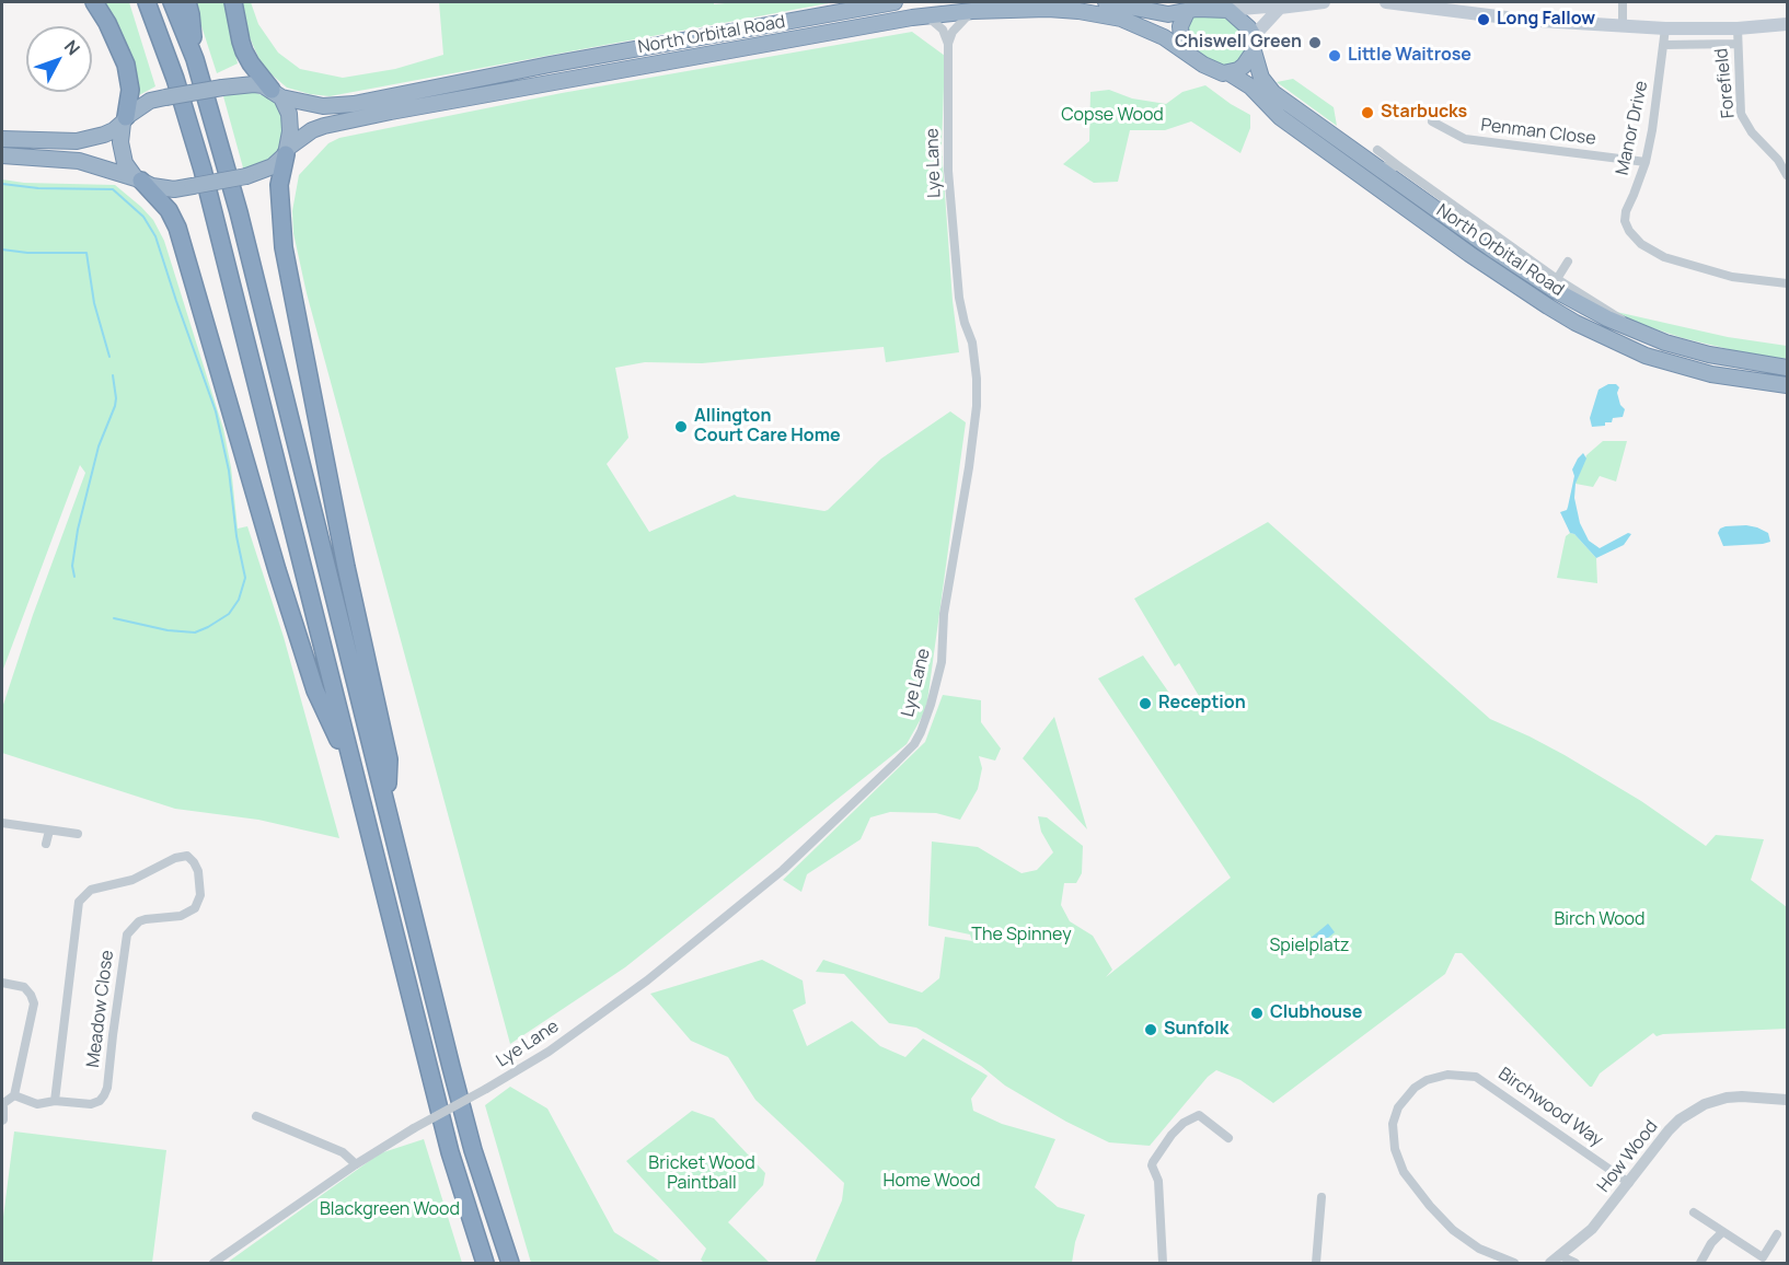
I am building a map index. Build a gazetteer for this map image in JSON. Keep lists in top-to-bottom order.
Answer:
{
  "streets": {
    "highway": ["North Orbital Road"],
    "street": [
      "Forefield",
      "Manor Drive",
      "Penman Close",
      "Lye Lane",
      "Meadow Close",
      "Birchwood Way",
      "How Wood"
    ]
  },
  "crossings": [
    ["Manor Drive", "Penman Close"],
    ["Birchwood Way", "How Wood"]
  ],
  "parks": [
    "Copse Wood",
    "Birch Wood",
    "The Spinney",
    "Spielplatz",
    "Bricket Wood Paintball",
    "Home Wood",
    "Blackgreen Wood"
  ],
  "places": [
    "Long Fallow",
    "Chiswell Green",
    "Little Waitrose",
    "Starbucks",
    "Allington Court Care Home",
    "Reception",
    "Clubhouse",
    "Sunfolk"
  ],
  "north": "top right"
}
